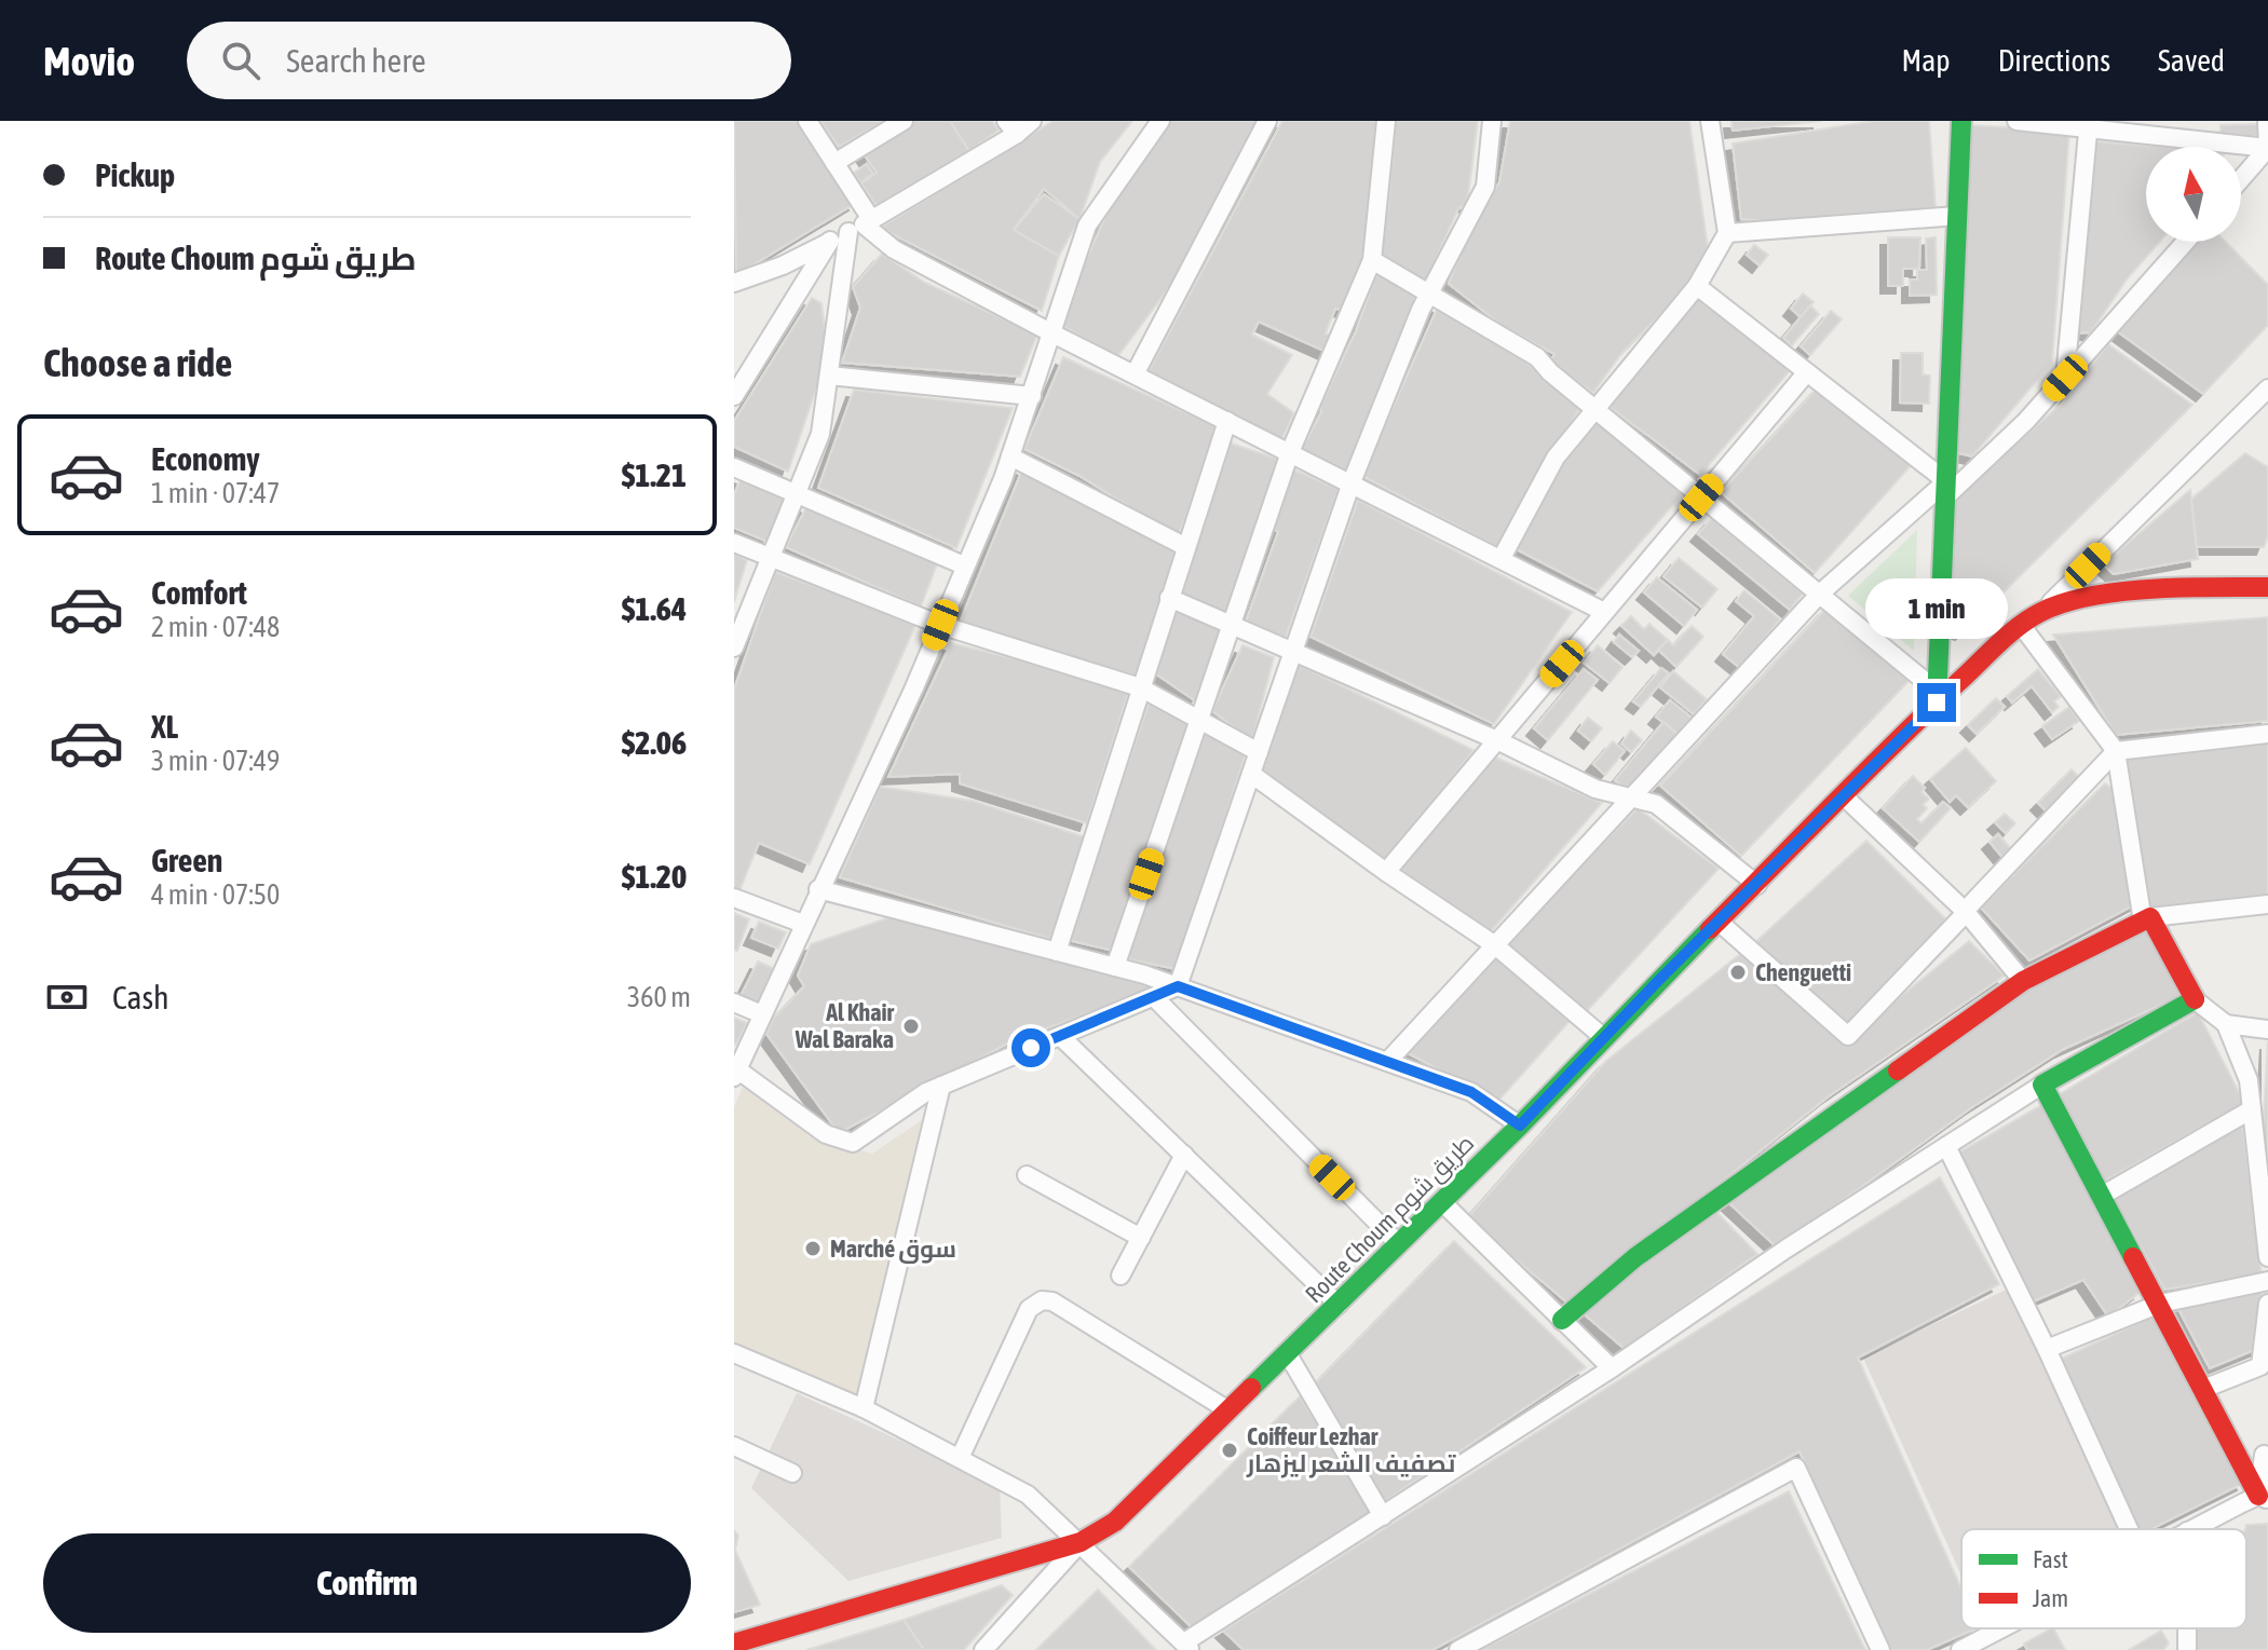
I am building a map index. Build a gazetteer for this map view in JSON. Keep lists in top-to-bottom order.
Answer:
{
  "streets": {
    "main road": ["Route Choum طريق شوم"]
  },
  "places": [
    "Chenguetti",
    "Al Khair Wal Baraka",
    "Marché سوق",
    "Coiffeur Lezhar تصفيف الشعر ليزهار"
  ],
  "legend": ["Fast", "Jam"],
  "north": "top",
  "page": {
    "header": "Movio",
    "search": "Search here",
    "nav": ["Map", "Directions", "Saved"],
    "banner": ["Pickup", "Route Choum طريق شوم"],
    "heading": "Choose a ride",
    "list": [
      {
        "name": "Economy",
        "note": "1 min · 07:47",
        "value": "$1.21"
      },
      {
        "name": "Comfort",
        "note": "2 min · 07:48",
        "value": "$1.64"
      },
      {
        "name": "XL",
        "note": "3 min · 07:49",
        "value": "$2.06"
      },
      {
        "name": "Green",
        "note": "4 min · 07:50",
        "value": "$1.20"
      }
    ],
    "bubble": "1 min",
    "pay": ["Cash", "360 m"],
    "buttons": "Confirm"
  }
}
